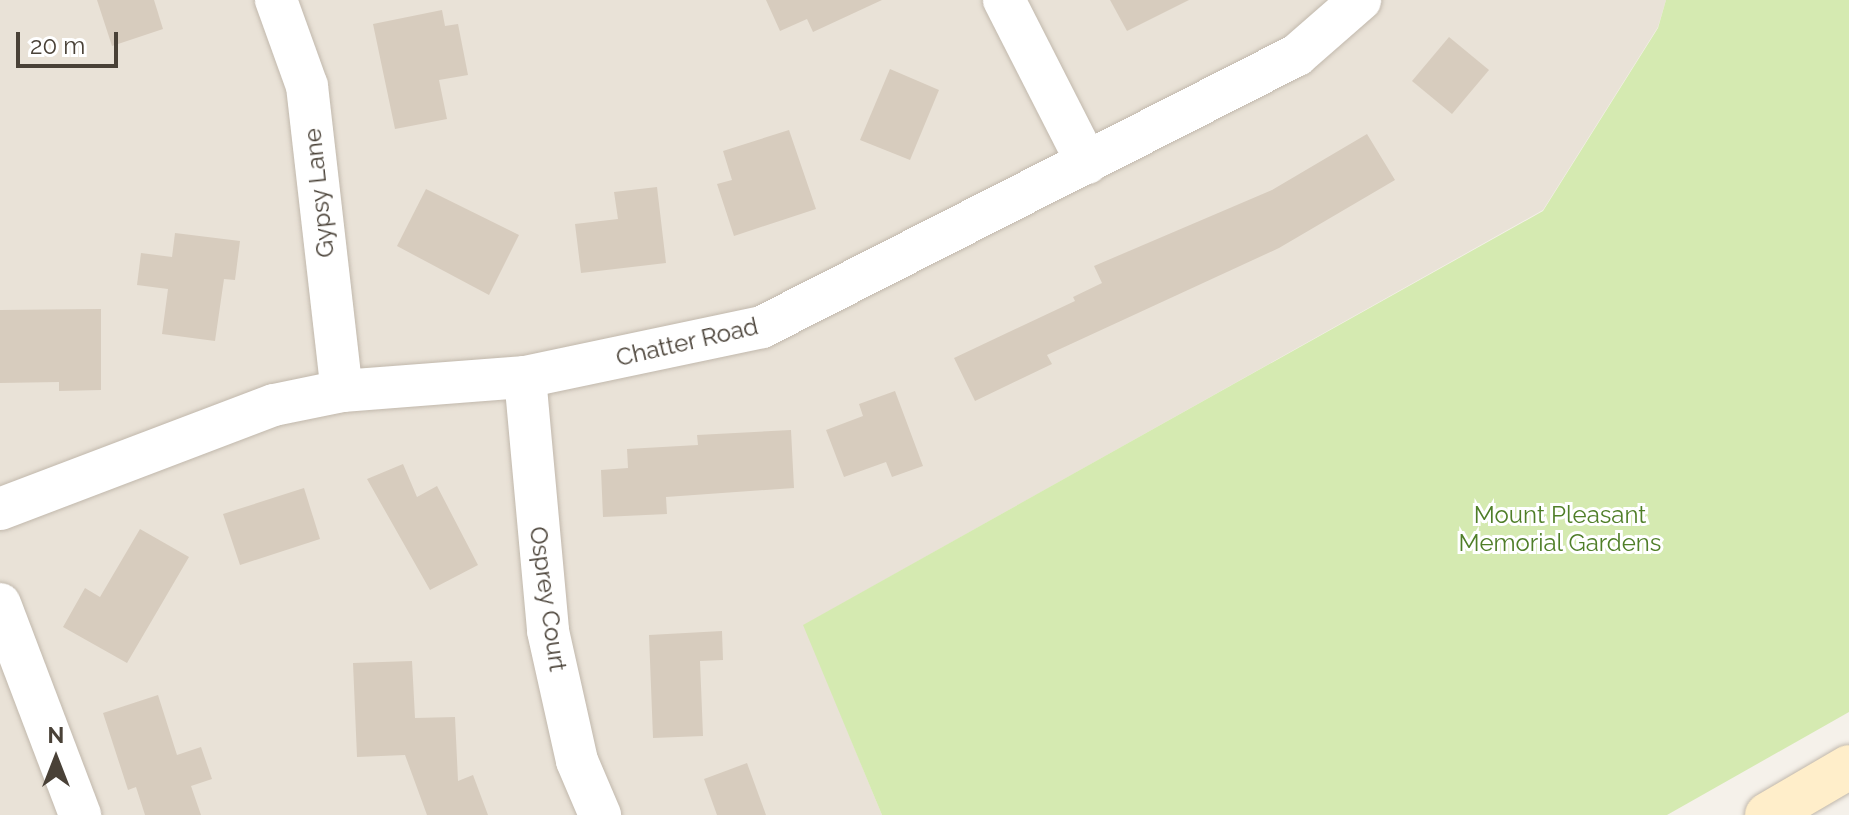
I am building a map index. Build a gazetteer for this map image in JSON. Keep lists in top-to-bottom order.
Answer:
{
  "streets": {
    "street": ["Gypsy Lane", "Chatter Road", "Osprey Court"]
  },
  "crossings": [
    ["Gypsy Lane", "Chatter Road"],
    ["Chatter Road", "Osprey Court"]
  ],
  "parks": ["Mount Pleasant Memorial Gardens"],
  "scale_bar": "20 m",
  "north": "top"
}
